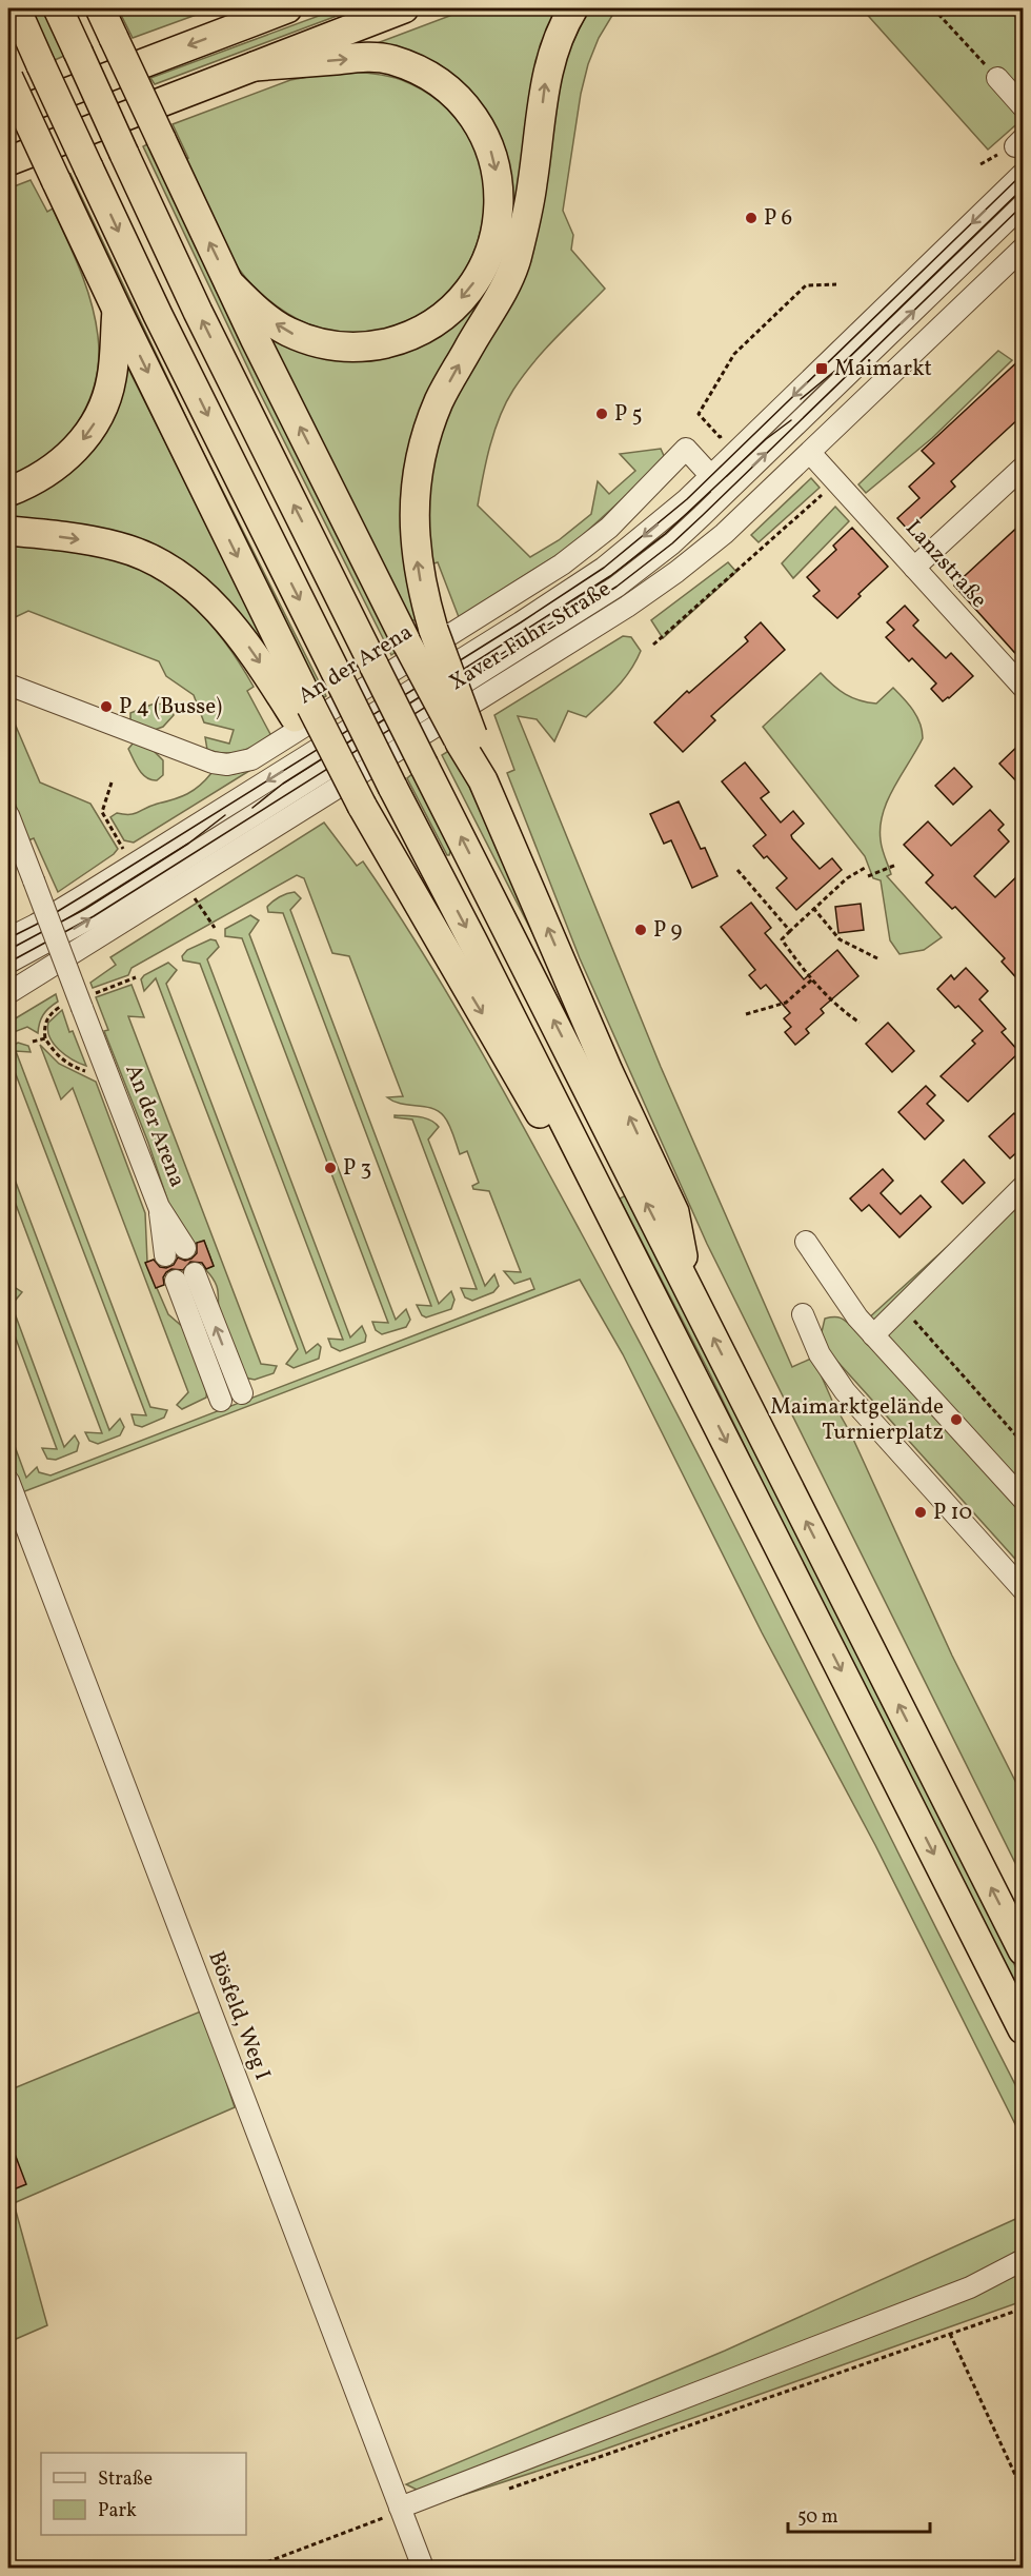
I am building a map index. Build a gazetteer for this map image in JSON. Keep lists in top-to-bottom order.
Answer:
{
  "streets": {
    "street": [
      "Lanzstraße",
      "Xaver-Fuhr-Straße",
      "An der Arena",
      "Bösfeld, Weg I"
    ]
  },
  "crossings": [
    ["Lanzstraße", "Xaver-Fuhr-Straße"]
  ],
  "places": {
    "other": [
      "P 6",
      "P 5",
      "P 4 (Busse)",
      "P 9",
      "P 3",
      "Maimarktgelände Turnierplatz",
      "P 10"
    ],
    "transit": ["Maimarkt"]
  },
  "legend": ["Straße", "Park"],
  "scale_bar": "50 m"
}
